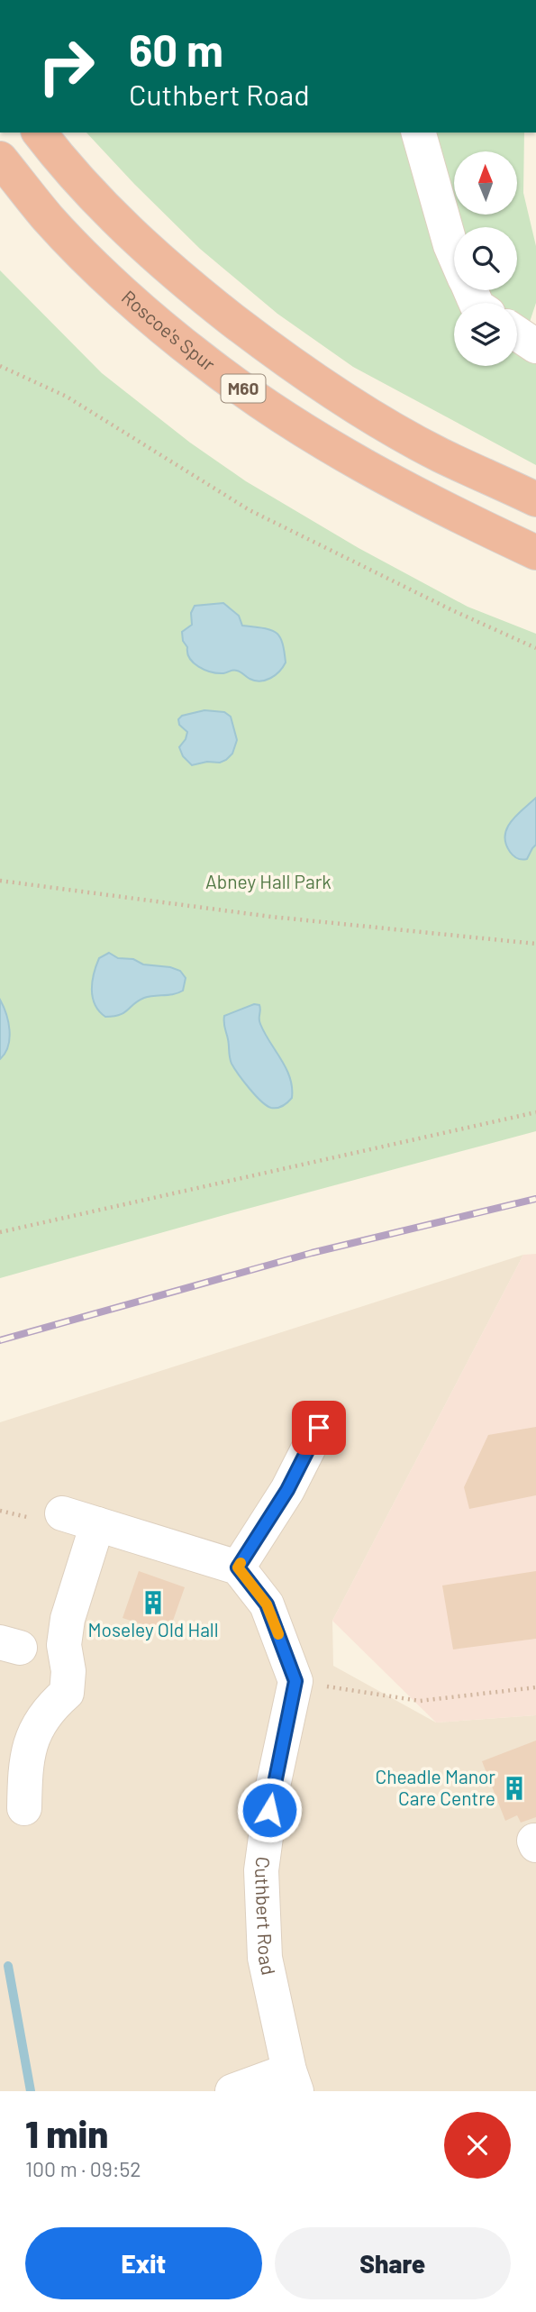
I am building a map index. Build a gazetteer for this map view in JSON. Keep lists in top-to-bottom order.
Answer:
{
  "streets": {
    "highway": ["Roscoe's Spur", "M60"],
    "street": ["Cuthbert Road"]
  },
  "parks": ["Abney Hall Park"],
  "places": {
    "building": ["Moseley Old Hall", "Cheadle Manor Care Centre"]
  },
  "north": "top",
  "page": {
    "turn": ["60 m", "Cuthbert Road"],
    "heading": ["1 min", "100 m · 09:52"],
    "buttons": ["Exit", "Share"]
  }
}
